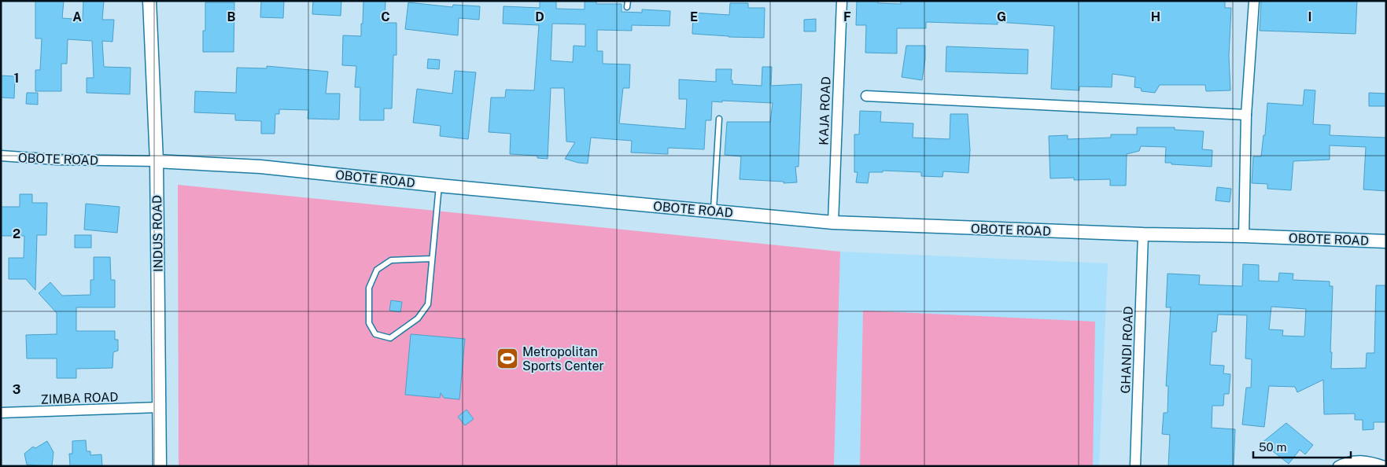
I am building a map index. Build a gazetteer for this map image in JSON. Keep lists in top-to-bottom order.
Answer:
{
  "streets": {
    "street": [
      "KAJA ROAD",
      "OBOTE ROAD",
      "INDUS ROAD",
      "GHANDI ROAD",
      "ZIMBA ROAD"
    ]
  },
  "crossings": [
    ["KAJA ROAD", "OBOTE ROAD"],
    ["OBOTE ROAD", "INDUS ROAD"],
    ["OBOTE ROAD", "GHANDI ROAD"],
    ["INDUS ROAD", "ZIMBA ROAD"]
  ],
  "places": {
    "sports": ["Metropolitan Sports Center"]
  },
  "scale_bar": "50 m",
  "grid": {
    "columns": [
      "A",
      "B",
      "C",
      "D",
      "E",
      "F",
      "G",
      "H",
      "I"
    ],
    "rows": ["1", "2", "3"]
  }
}
